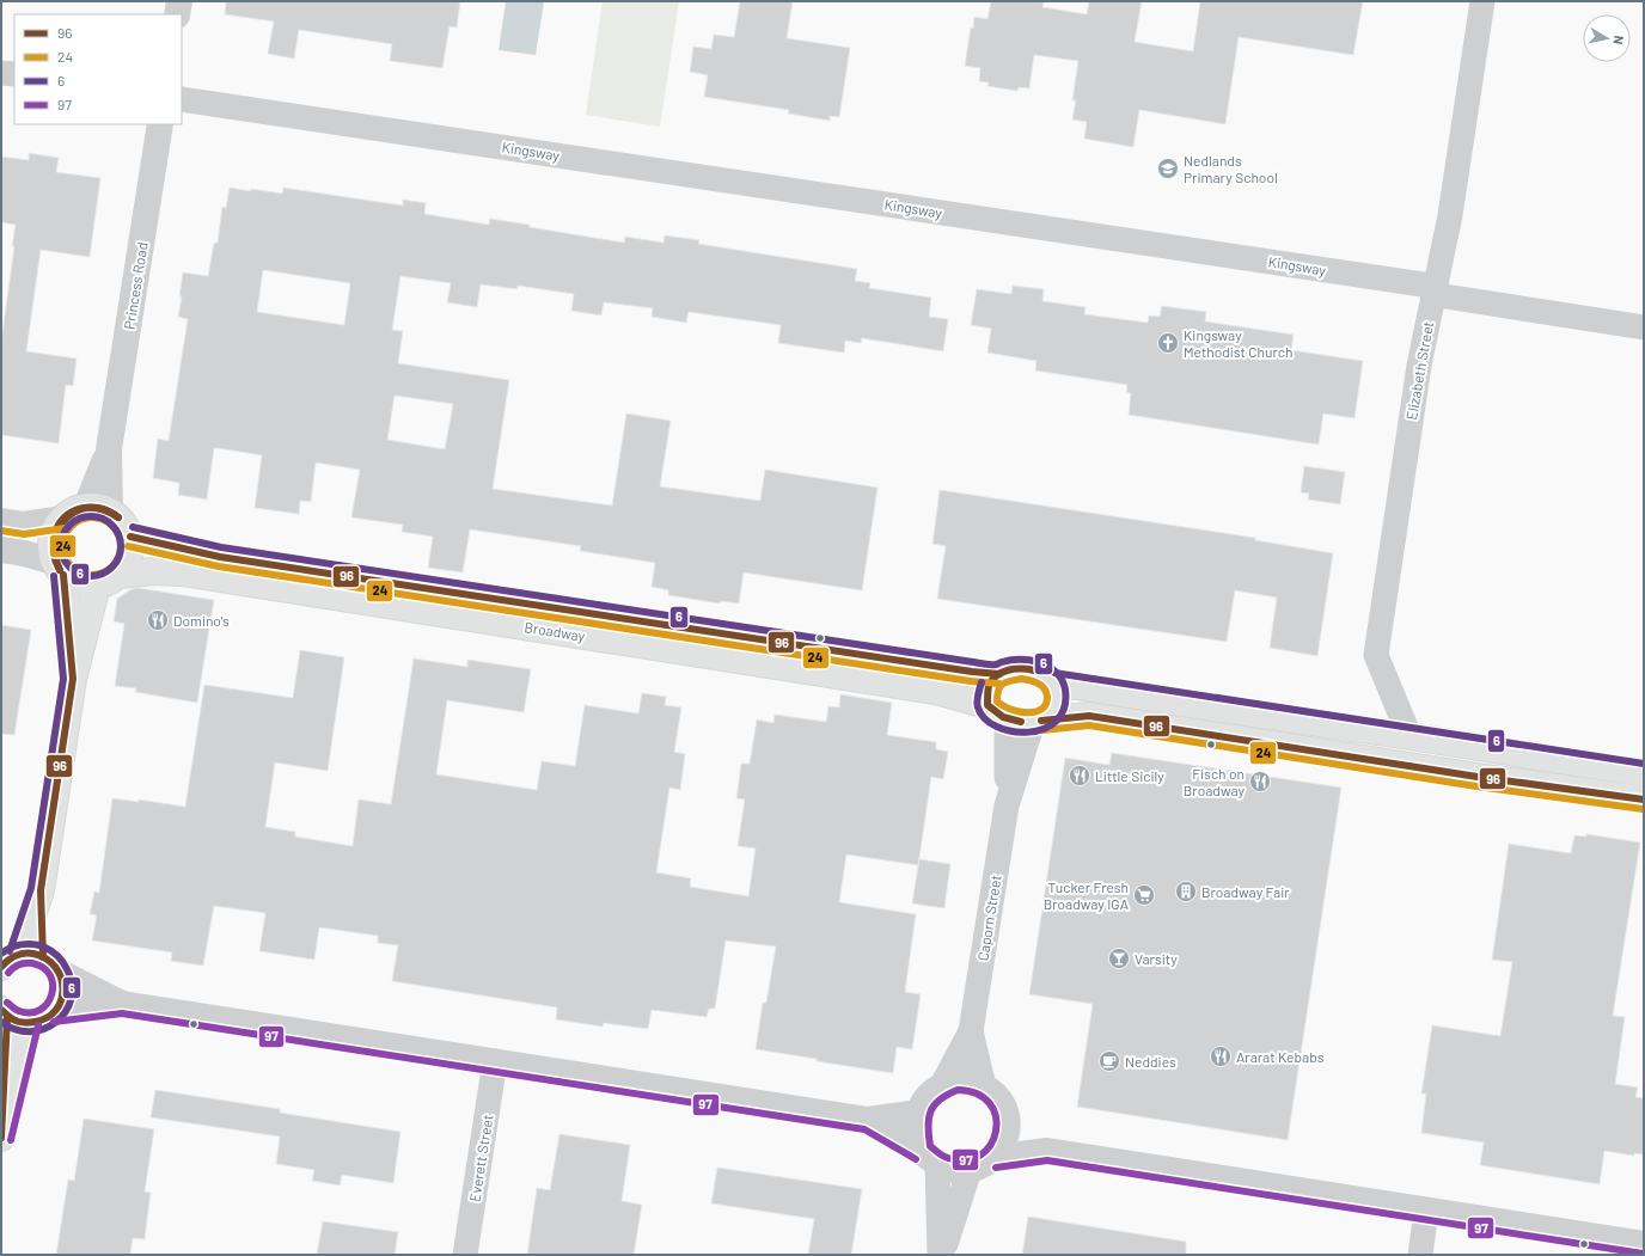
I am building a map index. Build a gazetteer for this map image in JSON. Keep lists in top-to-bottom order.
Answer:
{
  "streets": {
    "main road": ["Broadway"],
    "street": [
      "Kingsway",
      "Princess Road",
      "Elizabeth Street",
      "Caporn Street",
      "Everett Street"
    ]
  },
  "crossings": [
    ["Kingsway", "Elizabeth Street"],
    ["Princess Road", "Broadway"],
    ["Broadway", "Caporn Street"]
  ],
  "places": {
    "school or university": ["Nedlands Primary School"],
    "church": ["Kingsway Methodist Church"],
    "restaurant": [
      "Domino's",
      "Little Sicily",
      "Fisch on Broadway",
      "Ararat Kebabs"
    ],
    "building": ["Broadway Fair"],
    "supermarket": ["Tucker Fresh Broadway IGA"],
    "bar": ["Varsity"],
    "cafe": ["Neddies"]
  },
  "lines": [
    "transit line 96",
    "transit line 6",
    "transit line 24",
    "transit line 97"
  ],
  "legend": [
    "96",
    "24",
    "6",
    "97"
  ],
  "north": "right"
}
